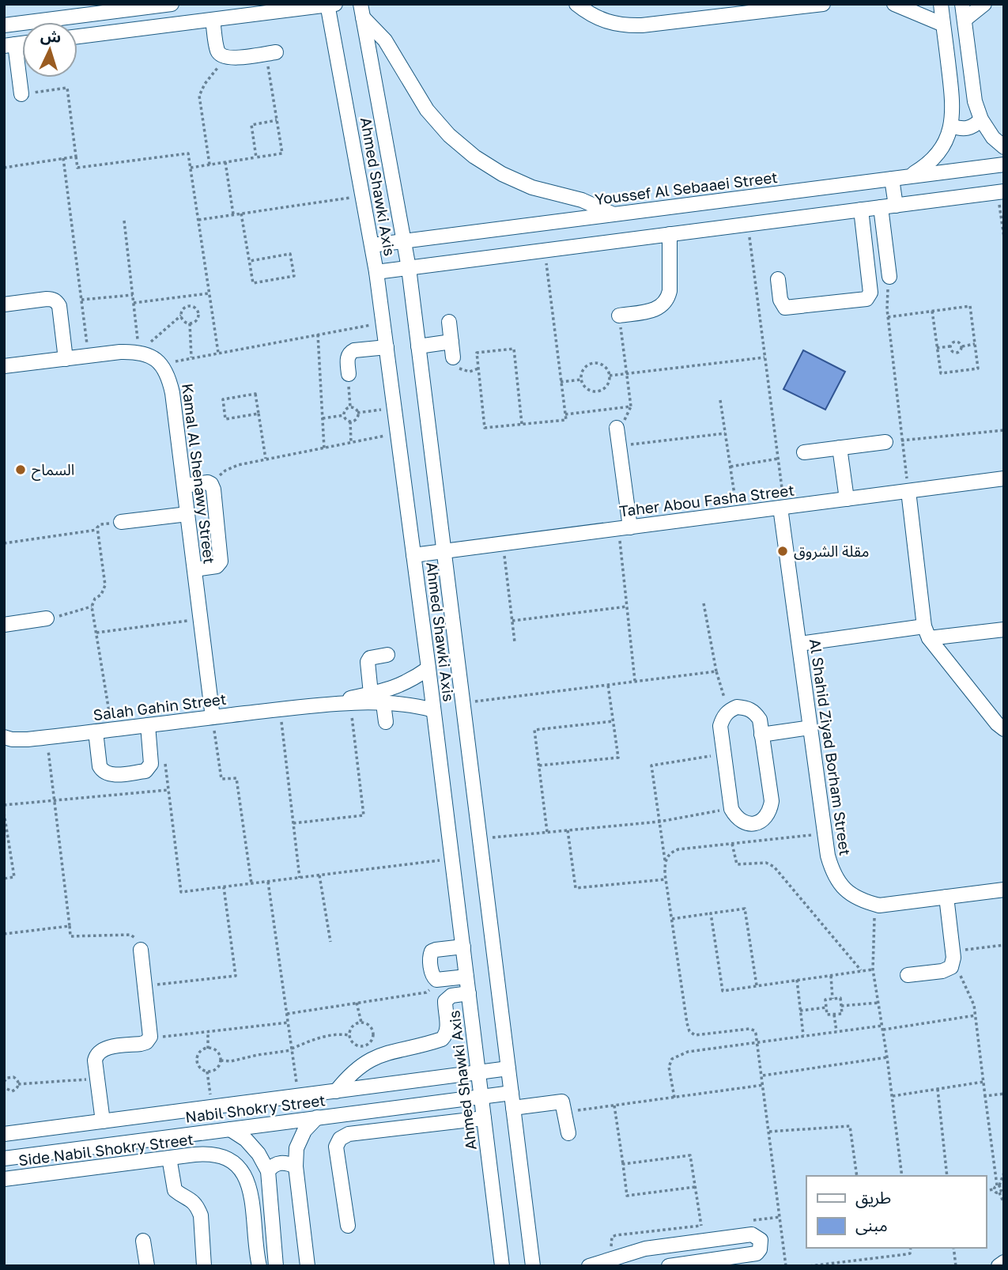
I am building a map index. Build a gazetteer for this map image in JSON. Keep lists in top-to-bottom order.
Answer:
{
  "streets": {
    "street": [
      "Ahmed Shawki Axis",
      "Youssef Al Sebaaei Street",
      "Kamal Al Shenawy Street",
      "Taher Abou Fasha Street",
      "Salah Gahin Street",
      "Al Shahid Ziyad Borham Street",
      "Nabil Shokry Street",
      "Side Nabil Shokry Street"
    ]
  },
  "crossings": [
    ["Ahmed Shawki Axis", "Youssef Al Sebaaei Street"],
    ["Ahmed Shawki Axis", "Taher Abou Fasha Street"],
    ["Ahmed Shawki Axis", "Salah Gahin Street"],
    ["Ahmed Shawki Axis", "Nabil Shokry Street"],
    ["Kamal Al Shenawy Street", "Salah Gahin Street"],
    ["Taher Abou Fasha Street", "Al Shahid Ziyad Borham Street"]
  ],
  "places": ["السماح", "مقلة الشروق"],
  "legend": ["طريق", "مبنى"],
  "north": "top"
}
